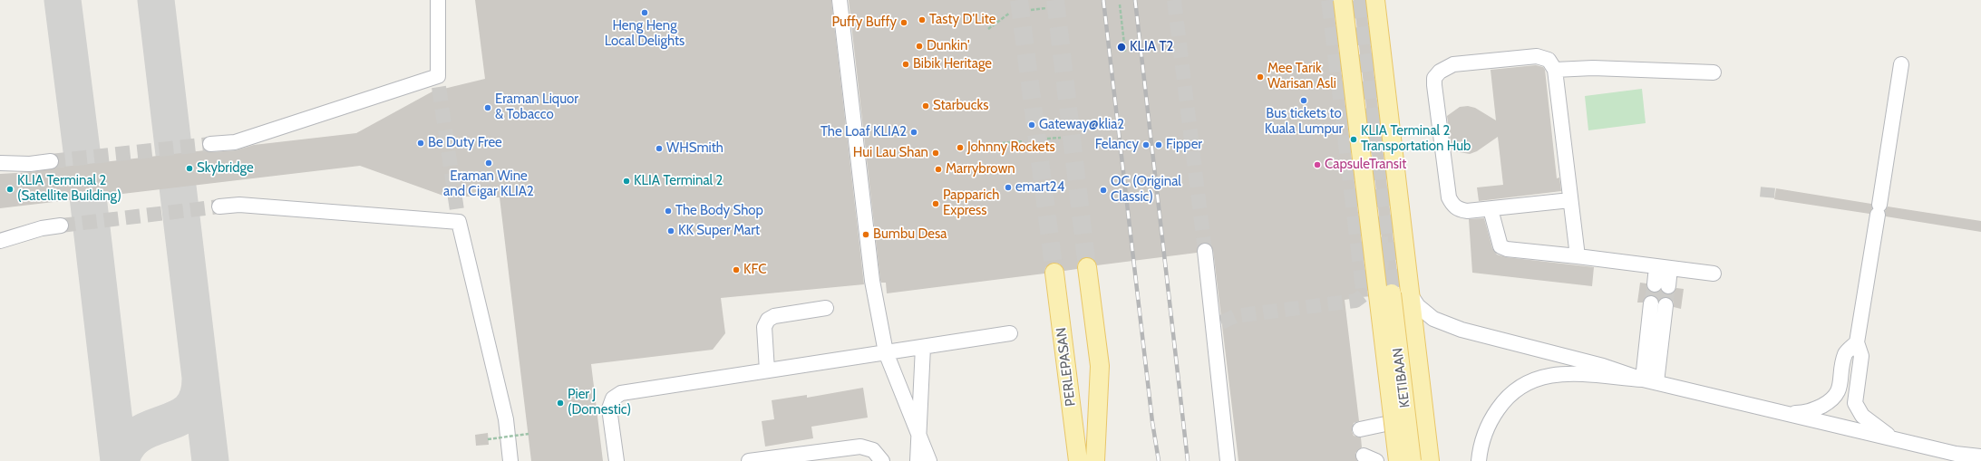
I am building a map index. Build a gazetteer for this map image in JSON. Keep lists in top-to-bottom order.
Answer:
{
  "streets": {
    "main road": ["PERLEPASAN", "KETIBAAN"]
  },
  "places": [
    "Heng Heng Local Delights",
    "Tasty D'Lite",
    "Puffy Buffy",
    "Dunkin'",
    "KLIA T2",
    "Bibik Heritage",
    "Mee Tarik Warisan Asli",
    "Bus tickets to Kuala Lumpur",
    "Starbucks",
    "Eraman Liquor & Tobacco",
    "Gateway@klia2",
    "The Loaf KLIA2",
    "KLIA Terminal 2 Transportation Hub",
    "Be Duty Free",
    "Felancy",
    "Fipper",
    "Johnny Rockets",
    "WHSmith",
    "Hui Lau Shan",
    "Eraman Wine and Cigar KLIA2",
    "CapsuleTransit",
    "Skybridge",
    "Marrybrown",
    "KLIA Terminal 2",
    "emart24",
    "KLIA Terminal 2 (Satellite Building)",
    "OC (Original Classic)",
    "Papparich Express",
    "The Body Shop",
    "KK Super Mart",
    "Bumbu Desa",
    "KFC",
    "Pier J (Domestic)"
  ]
}
